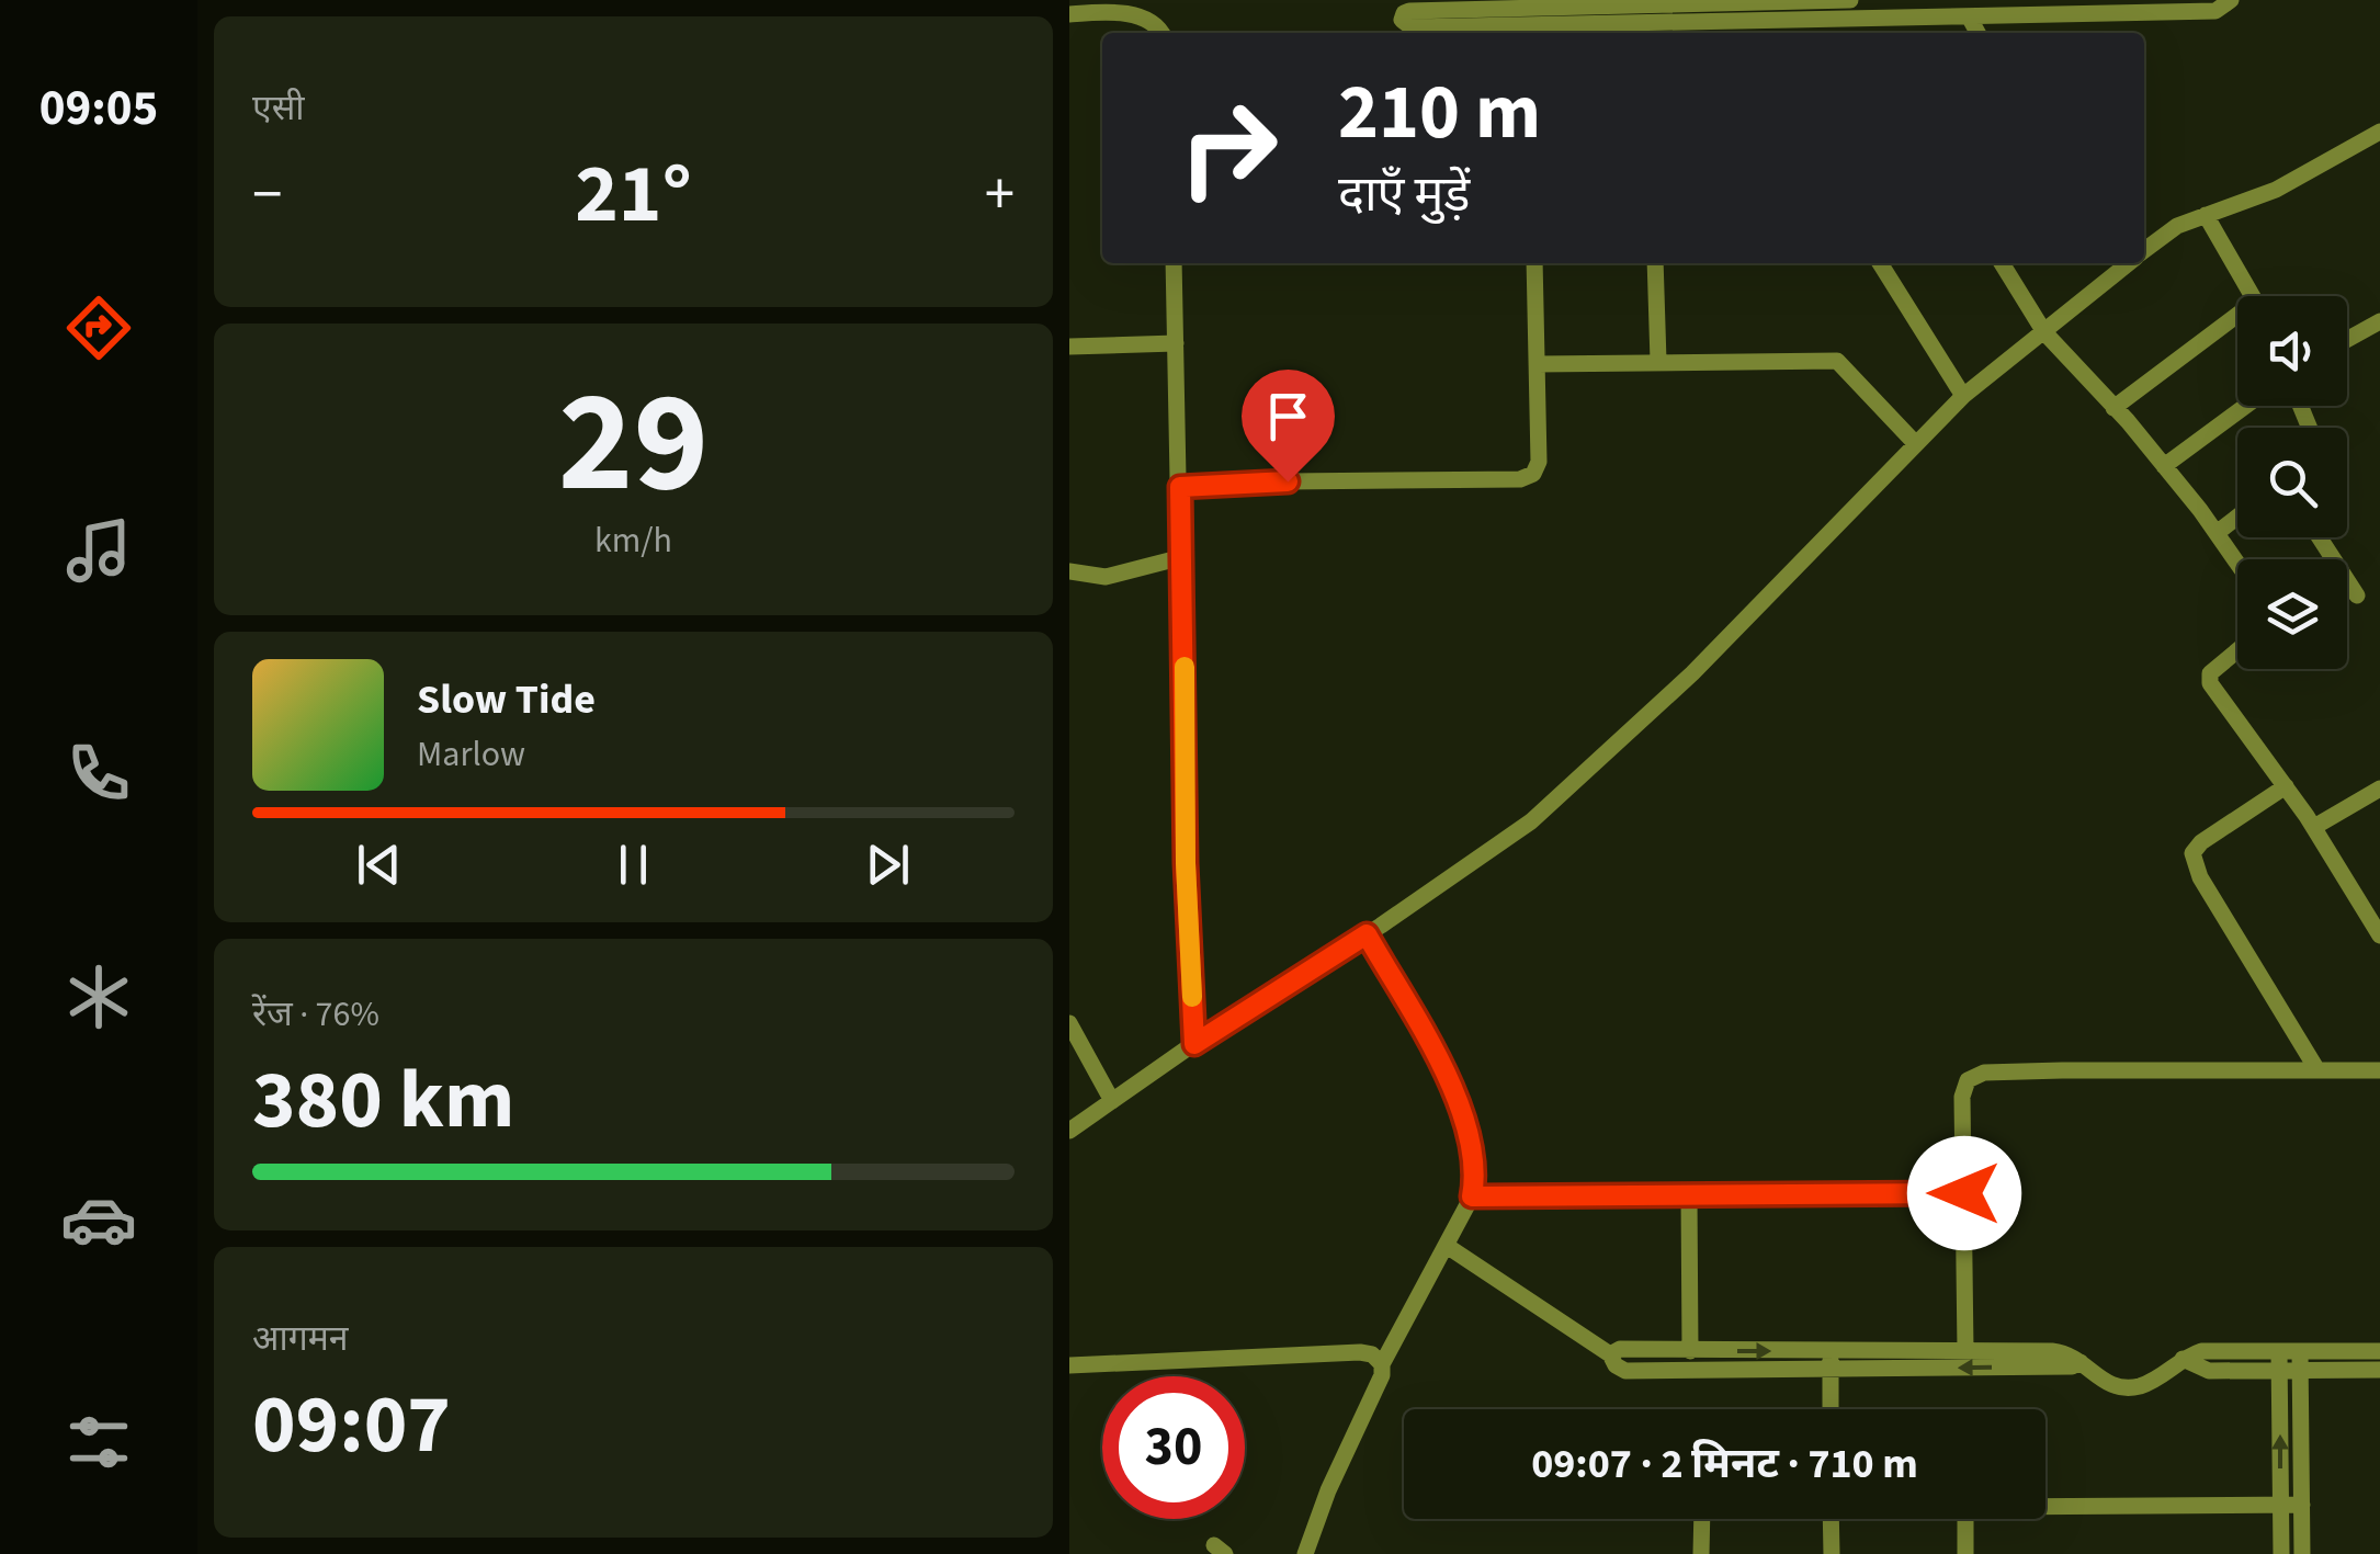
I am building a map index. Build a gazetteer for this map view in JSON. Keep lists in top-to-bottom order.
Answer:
{
  "page": {
    "tabs": "09:05",
    "tile": [
      "एसी",
      ["29", "km/h"],
      ["रेंज · 76%", "380 km"],
      ["आगमन", "09:07"]
    ],
    "turn": ["210 m", "दाएँ मुड़ें"],
    "heat": ["−", "21°", "+"],
    "song": ["Slow Tide", "Marlow"],
    "limit": "30",
    "trip": "09:07 · 2 मिनट · 710 m"
  }
}
